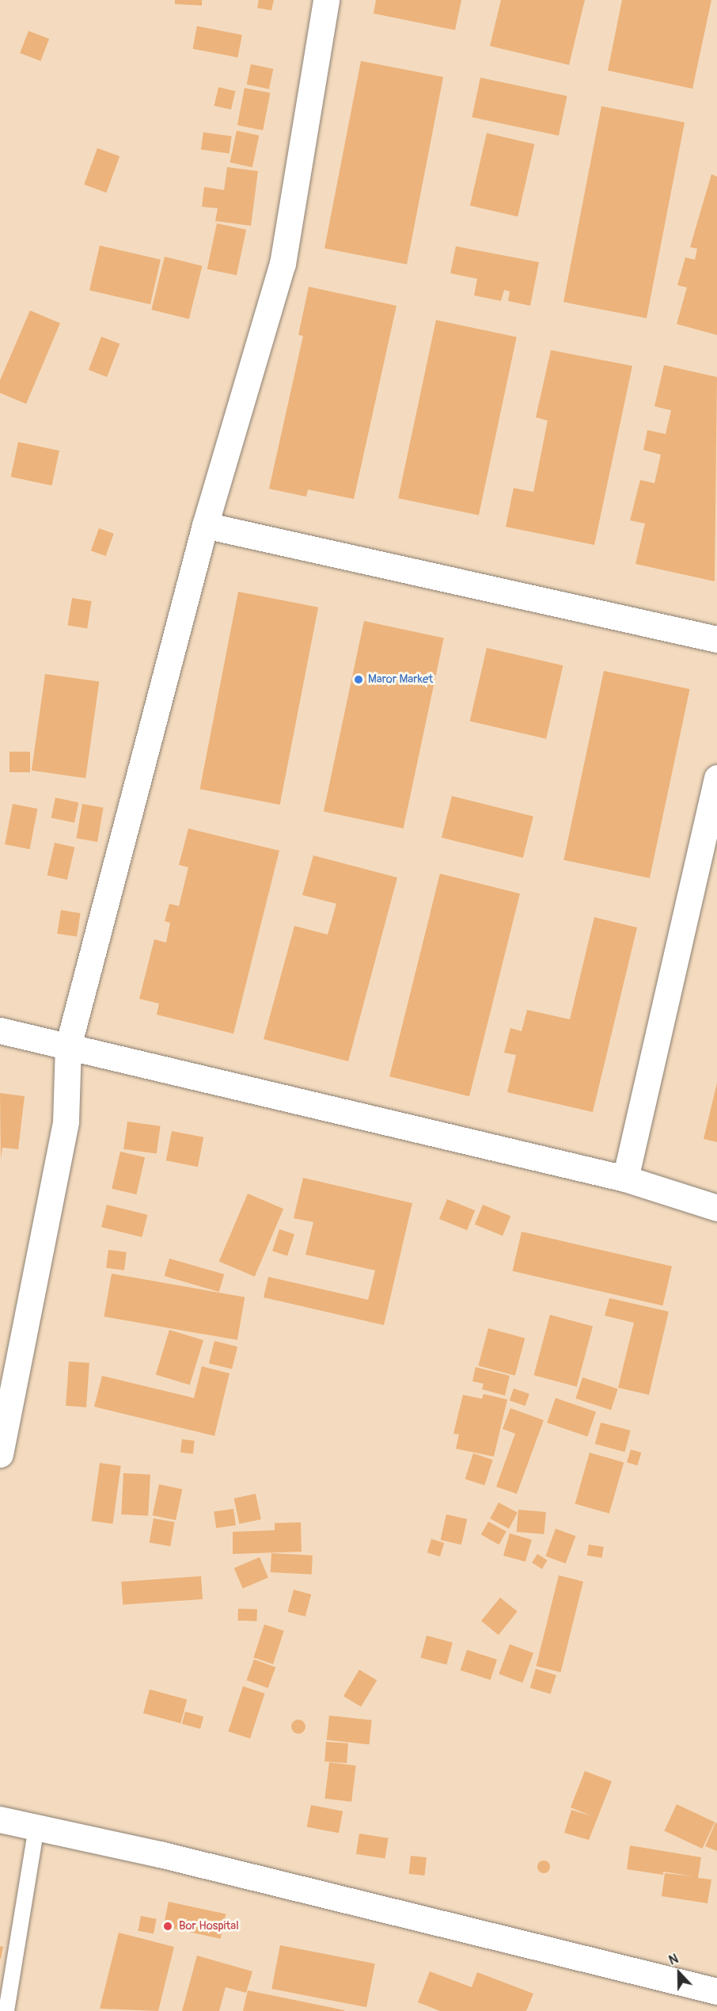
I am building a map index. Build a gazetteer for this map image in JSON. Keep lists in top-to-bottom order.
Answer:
{
  "places": ["Maror Market", "Bor Hospital"],
  "north": "top"
}
